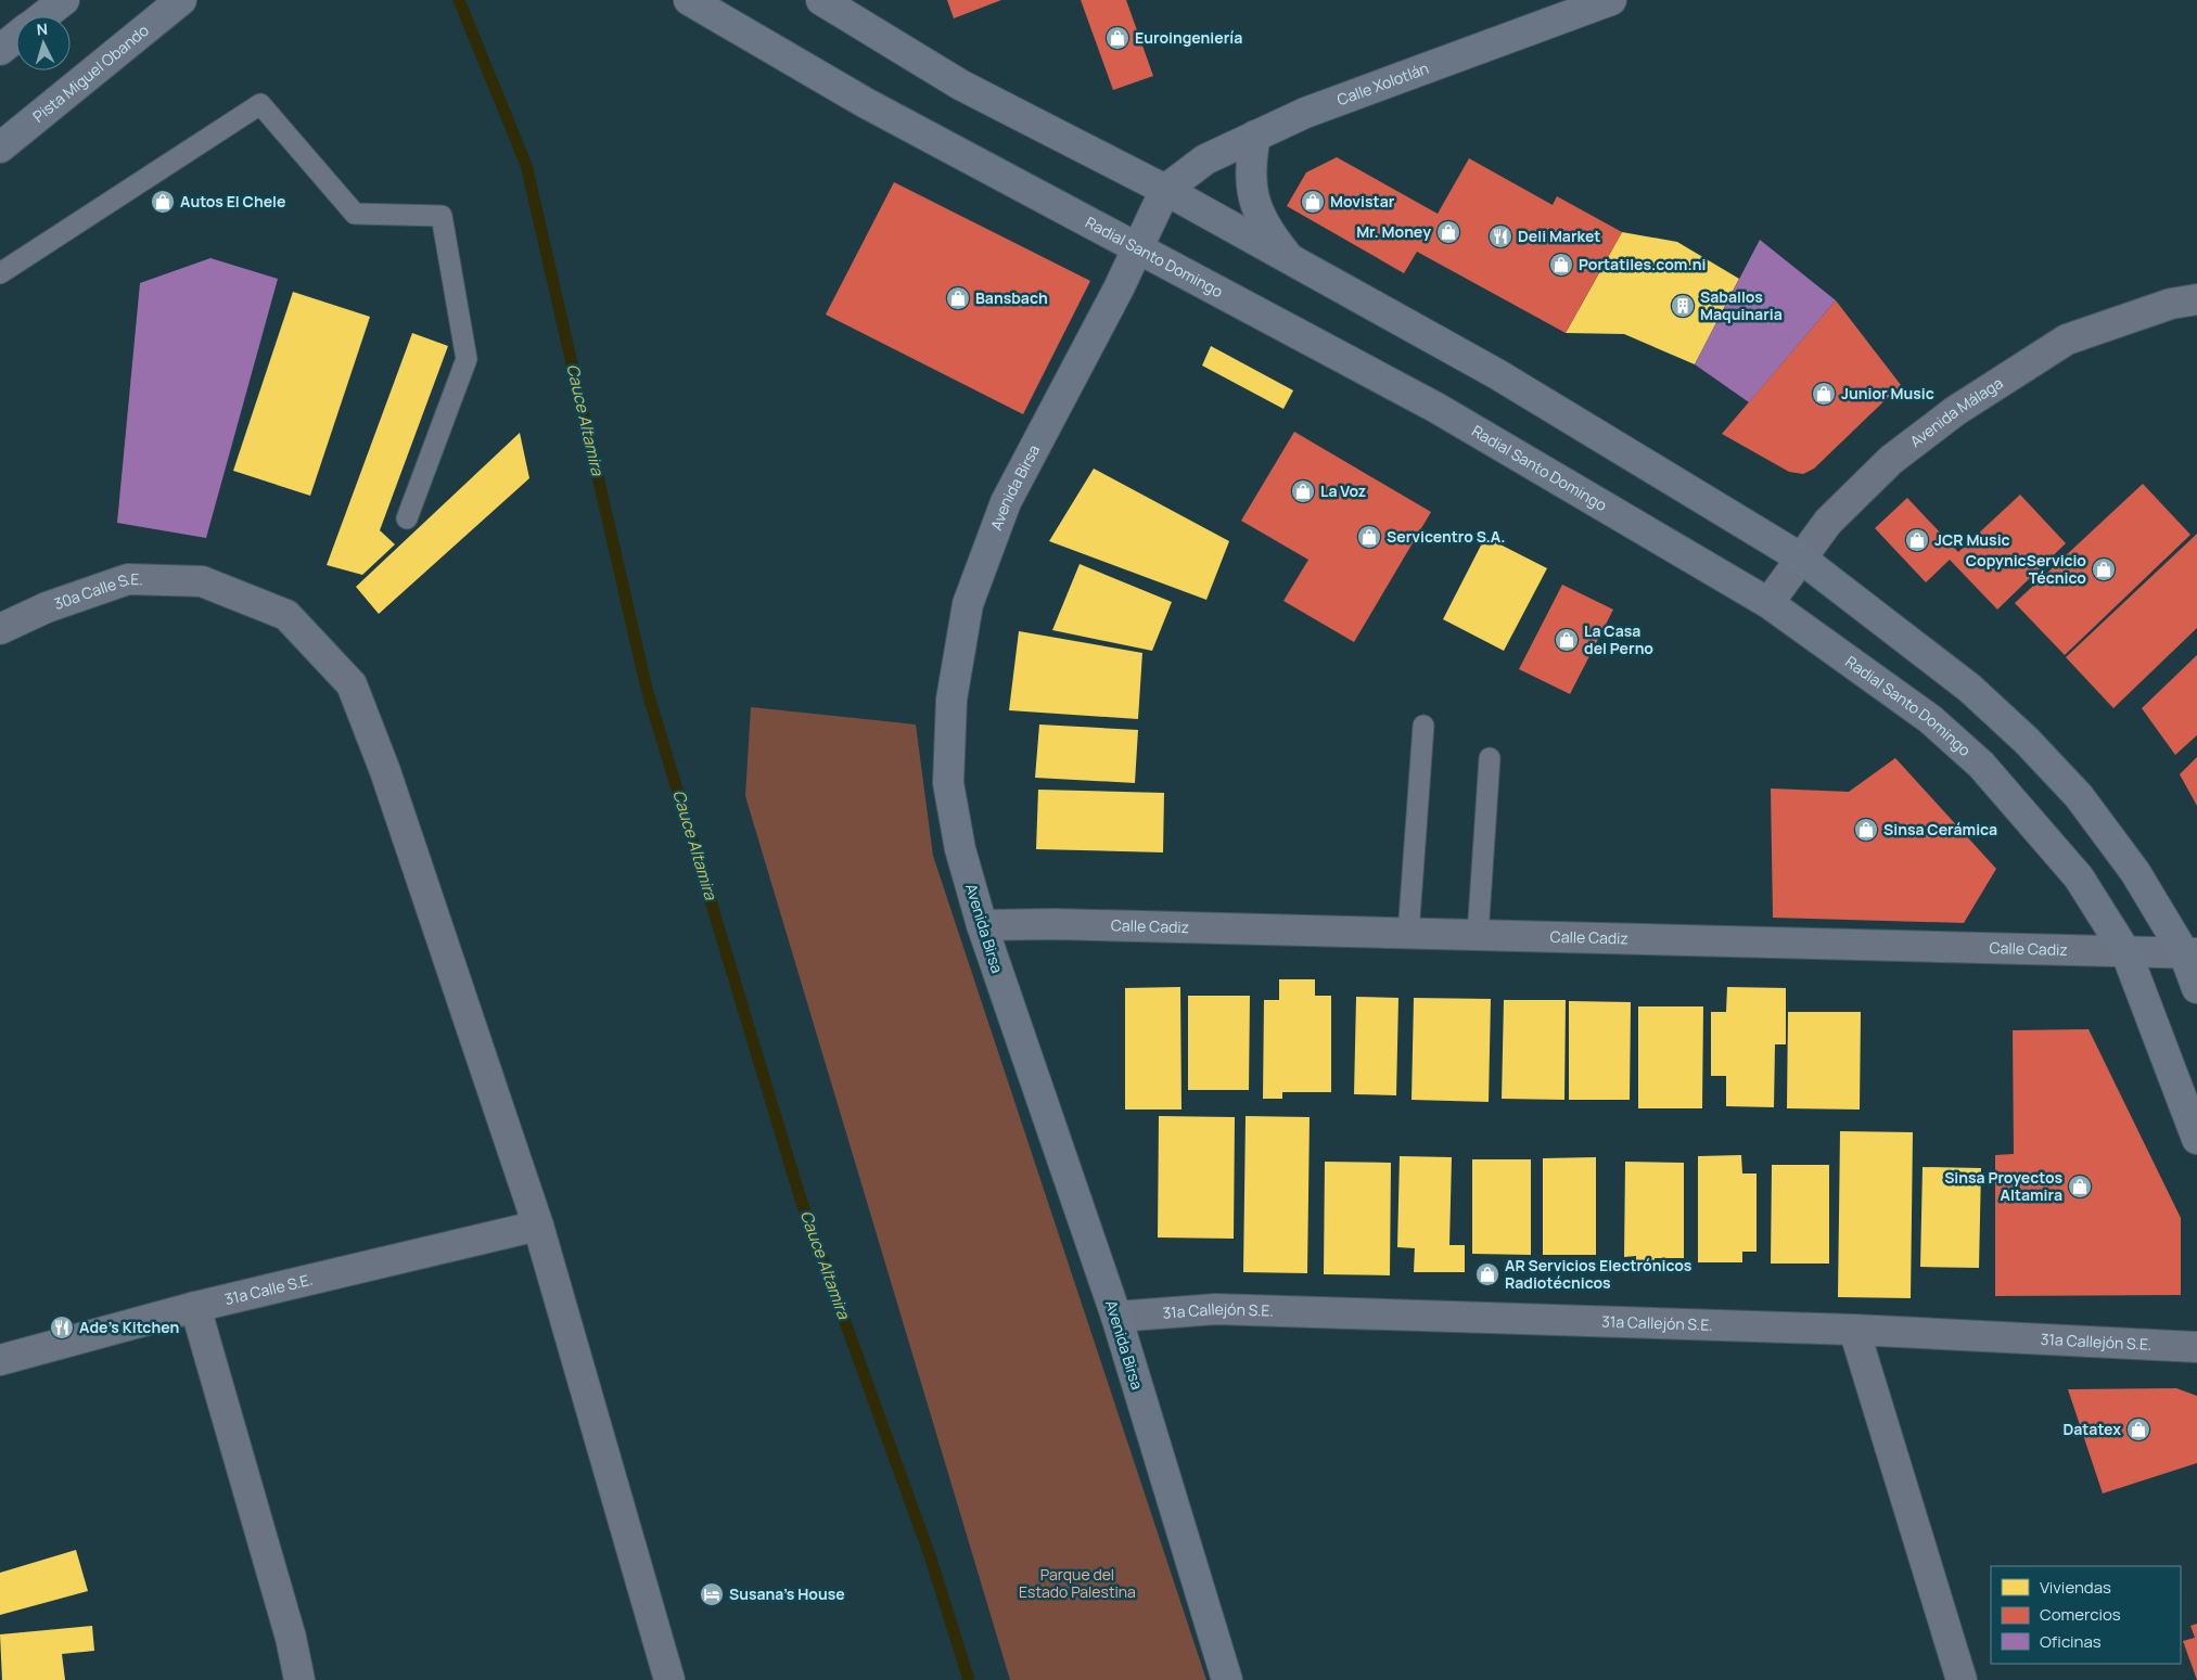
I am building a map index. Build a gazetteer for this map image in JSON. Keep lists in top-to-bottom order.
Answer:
{
  "streets": {
    "main road": [
      "Pista Miguel Obando",
      "Calle Xolotlán",
      "Radial Santo Domingo",
      "Avenida Birsa"
    ],
    "street": [
      "Avenida Málaga",
      "30a Calle S.E.",
      "Calle Cadiz",
      "31a Calle S.E.",
      "31a Callejón S.E."
    ]
  },
  "crossings": [
    ["Calle Xolotlán", "Avenida Birsa"],
    ["Radial Santo Domingo", "Avenida Málaga"],
    ["Radial Santo Domingo", "Avenida Birsa"],
    ["Radial Santo Domingo", "Calle Cadiz"],
    ["Avenida Birsa", "Calle Cadiz"],
    ["Avenida Birsa", "31a Callejón S.E."],
    ["30a Calle S.E.", "31a Calle S.E."]
  ],
  "water": ["Cauce Altamira"],
  "parks": ["Parque del Estado Palestina"],
  "places": {
    "shop": [
      "Euroingeniería",
      "Autos El Chele",
      "Movistar",
      "Mr. Money",
      "Portatiles.com.ni",
      "Bansbach",
      "Junior Music",
      "La Voz",
      "Servicentro S.A.",
      "JCR Music",
      "CopynicServicio Técnico",
      "La Casa del Perno",
      "Sinsa Cerámica",
      "Sinsa Proyectos Altamira",
      "AR Servicios Electrónicos Radiotécnicos",
      "Datatex"
    ],
    "restaurant": ["Deli Market", "Ade's Kitchen"],
    "building": ["Saballos Maquinaria"],
    "hotel": ["Susana's House"]
  },
  "legend": ["Viviendas", "Comercios", "Oficinas"],
  "north": "top"
}
